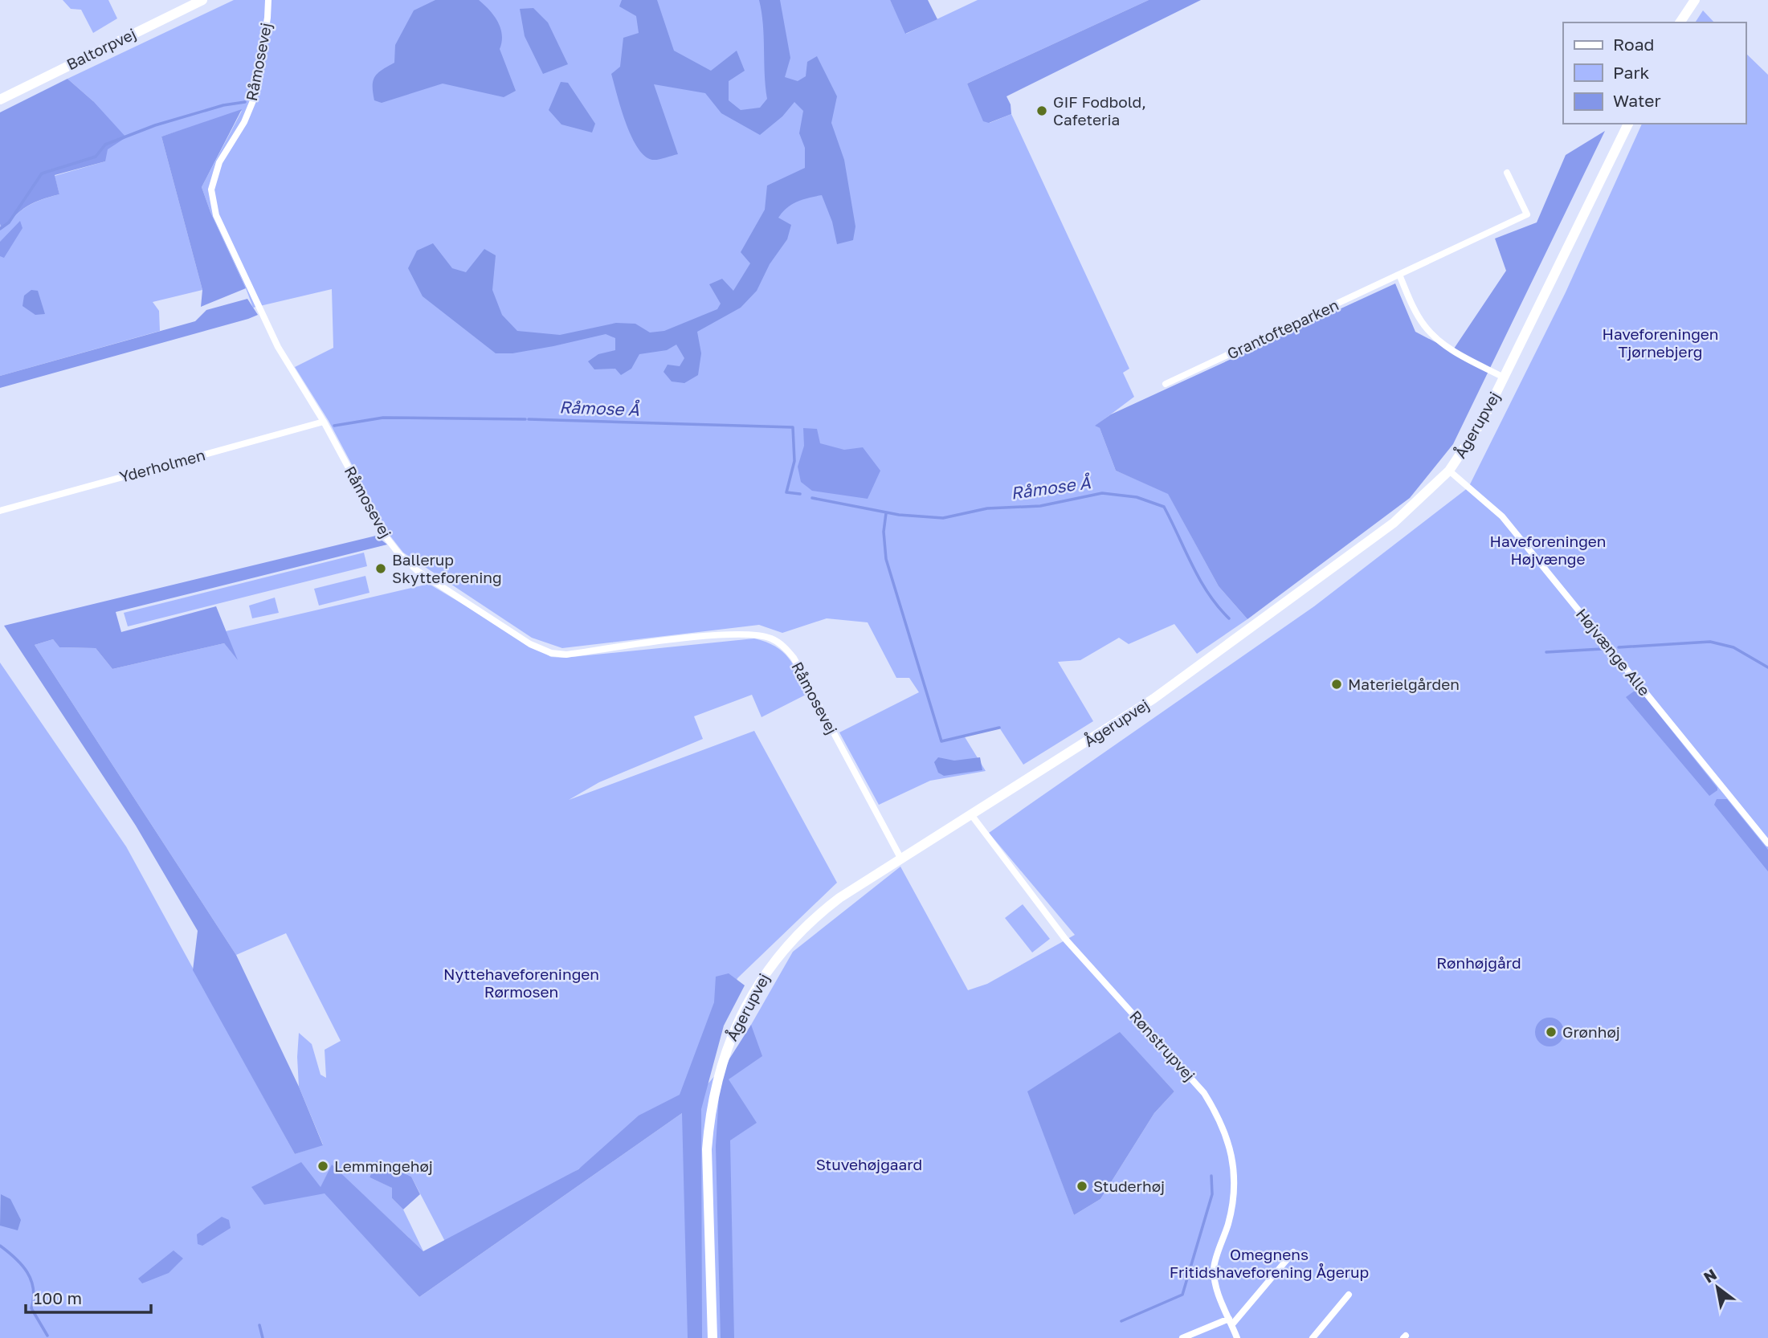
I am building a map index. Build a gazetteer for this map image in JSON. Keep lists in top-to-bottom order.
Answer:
{
  "streets": {
    "street": [
      "Baltorpvej",
      "Råmosevej",
      "Grantofteparken",
      "Ågerupvej",
      "Yderholmen",
      "Højvænge Alle",
      "Rønstrupvej"
    ]
  },
  "crossings": [
    ["Råmosevej", "Ågerupvej"],
    ["Råmosevej", "Yderholmen"],
    ["Ågerupvej", "Højvænge Alle"],
    ["Ågerupvej", "Rønstrupvej"]
  ],
  "water": ["Råmose Å"],
  "parks": [
    "Haveforeningen Tjørnebjerg",
    "Haveforeningen Højvænge",
    "Rønhøjgård",
    "Nyttehaveforeningen Rørmosen",
    "Stuvehøjgaard",
    "Omegnens Fritidshaveforening Ågerup"
  ],
  "places": [
    "GIF Fodbold, Cafeteria",
    "Ballerup Skytteforening",
    "Materielgården",
    "Grønhøj",
    "Lemmingehøj",
    "Studerhøj"
  ],
  "legend": ["Road", "Park", "Water"],
  "scale_bar": "100 m",
  "north": "top left"
}
